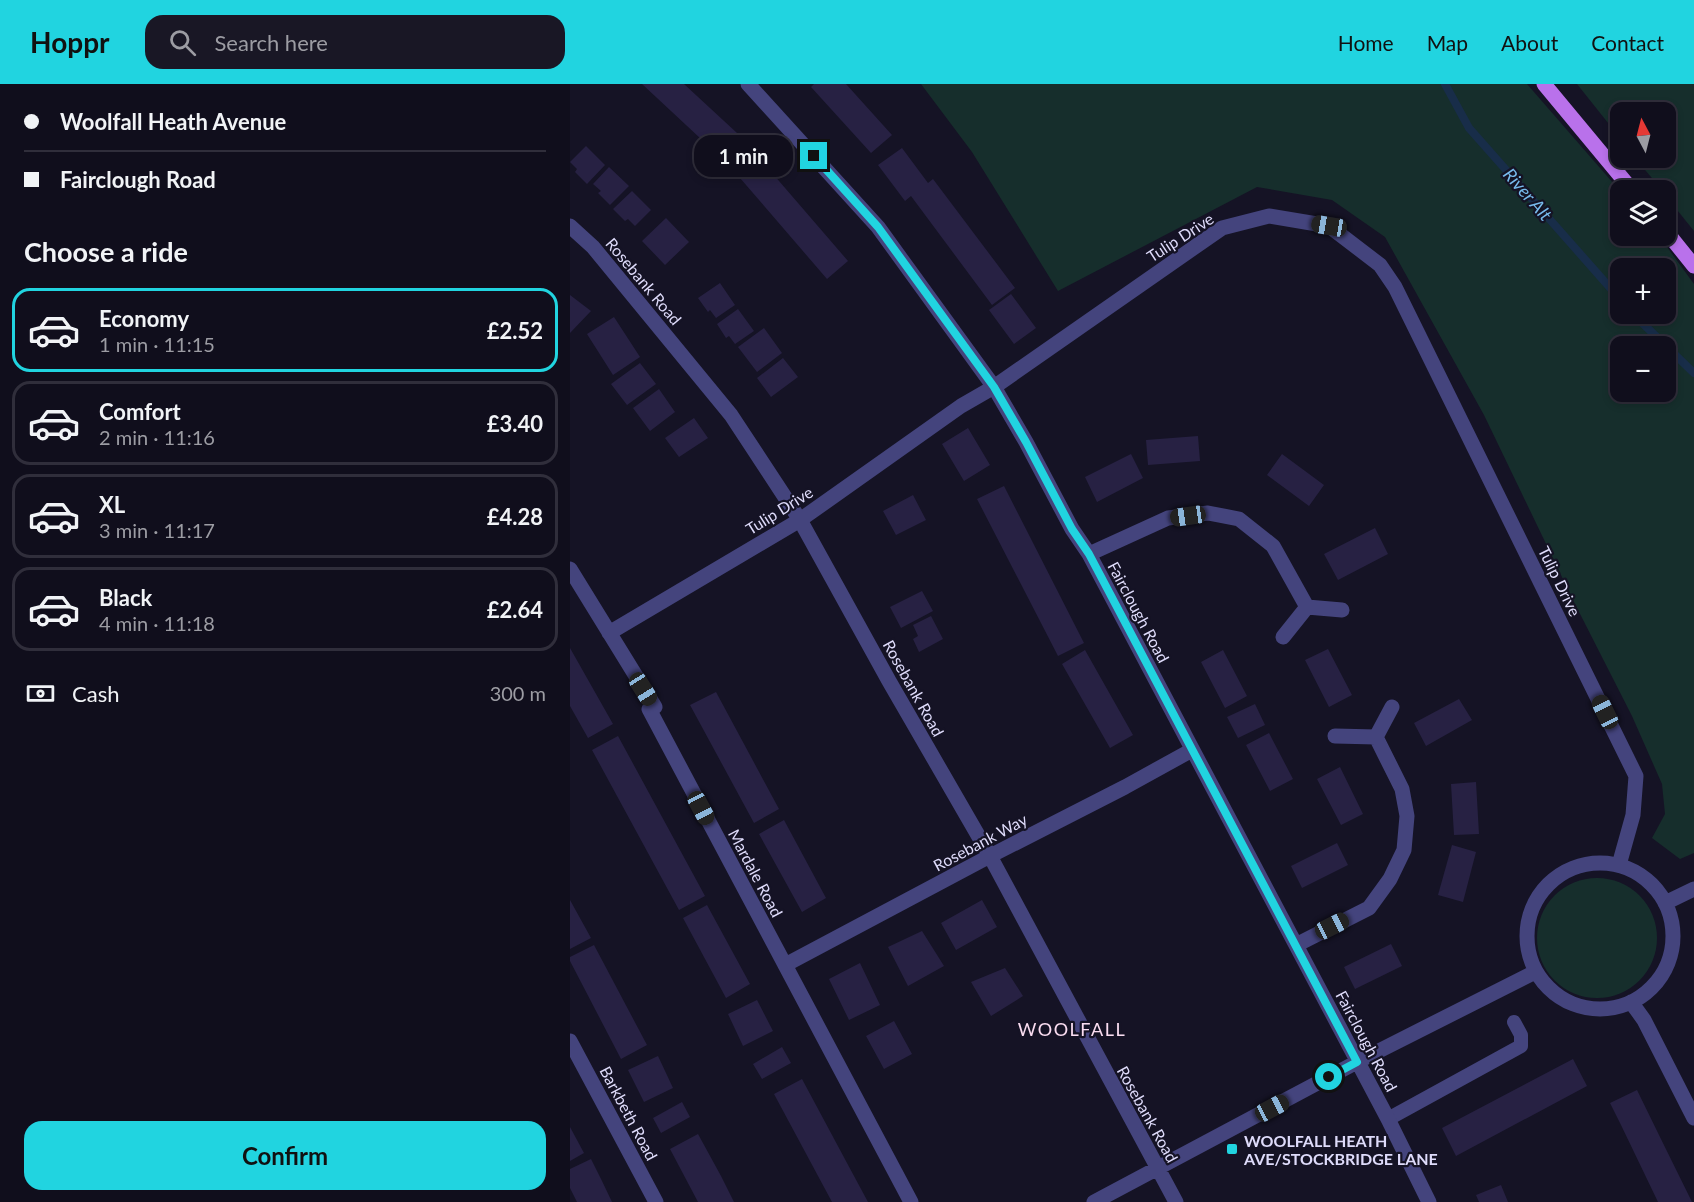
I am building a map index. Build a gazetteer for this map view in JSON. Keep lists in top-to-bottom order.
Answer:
{
  "streets": {
    "street": [
      "Tulip Drive",
      "Rosebank Road",
      "Fairclough Road",
      "Rosebank Way",
      "Mardale Road",
      "Barkbeth Road"
    ]
  },
  "crossings": [
    ["Tulip Drive", "Rosebank Road"],
    ["Tulip Drive", "Fairclough Road"],
    ["Tulip Drive", "Mardale Road"],
    ["Rosebank Road", "Rosebank Way"],
    ["Fairclough Road", "Rosebank Way"],
    ["Rosebank Way", "Mardale Road"]
  ],
  "districts": ["WOOLFALL"],
  "water": ["River Alt"],
  "places": {
    "transit": ["WOOLFALL HEATH AVE/STOCKBRIDGE LANE"]
  },
  "north": "top",
  "page": {
    "header": "Hoppr",
    "search": "Search here",
    "nav": [
      "Home",
      "Map",
      "About",
      "Contact"
    ],
    "banner": ["Woolfall Heath Avenue", "Fairclough Road"],
    "map_buttons": ["+", "−"],
    "bubble": "1 min",
    "heading": "Choose a ride",
    "list": [
      {
        "name": "Economy",
        "note": "1 min · 11:15",
        "value": "£2.52"
      },
      {
        "name": "Comfort",
        "note": "2 min · 11:16",
        "value": "£3.40"
      },
      {
        "name": "XL",
        "note": "3 min · 11:17",
        "value": "£4.28"
      },
      {
        "name": "Black",
        "note": "4 min · 11:18",
        "value": "£2.64"
      }
    ],
    "pay": ["Cash", "300 m"],
    "buttons": "Confirm"
  }
}
